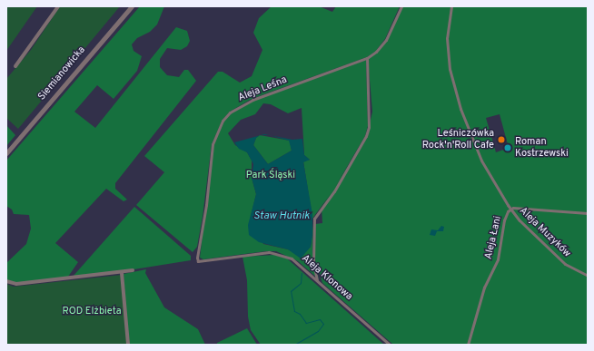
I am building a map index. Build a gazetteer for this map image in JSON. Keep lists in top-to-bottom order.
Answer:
{
  "streets": {
    "street": [
      "Siemianowicka",
      "Aleja Leśna",
      "Aleja Muzyków",
      "Aleja Łani",
      "Aleja Klonowa"
    ]
  },
  "crossings": [
    ["Aleja Leśna", "Aleja Klonowa"],
    ["Aleja Muzyków", "Aleja Łani"]
  ],
  "water": ["Staw Hutnik"],
  "parks": ["Park Śląski", "ROD Elżbieta"],
  "places": ["Leśniczówka Rock'n'Roll Cafe", "Roman Kostrzewski"]
}
